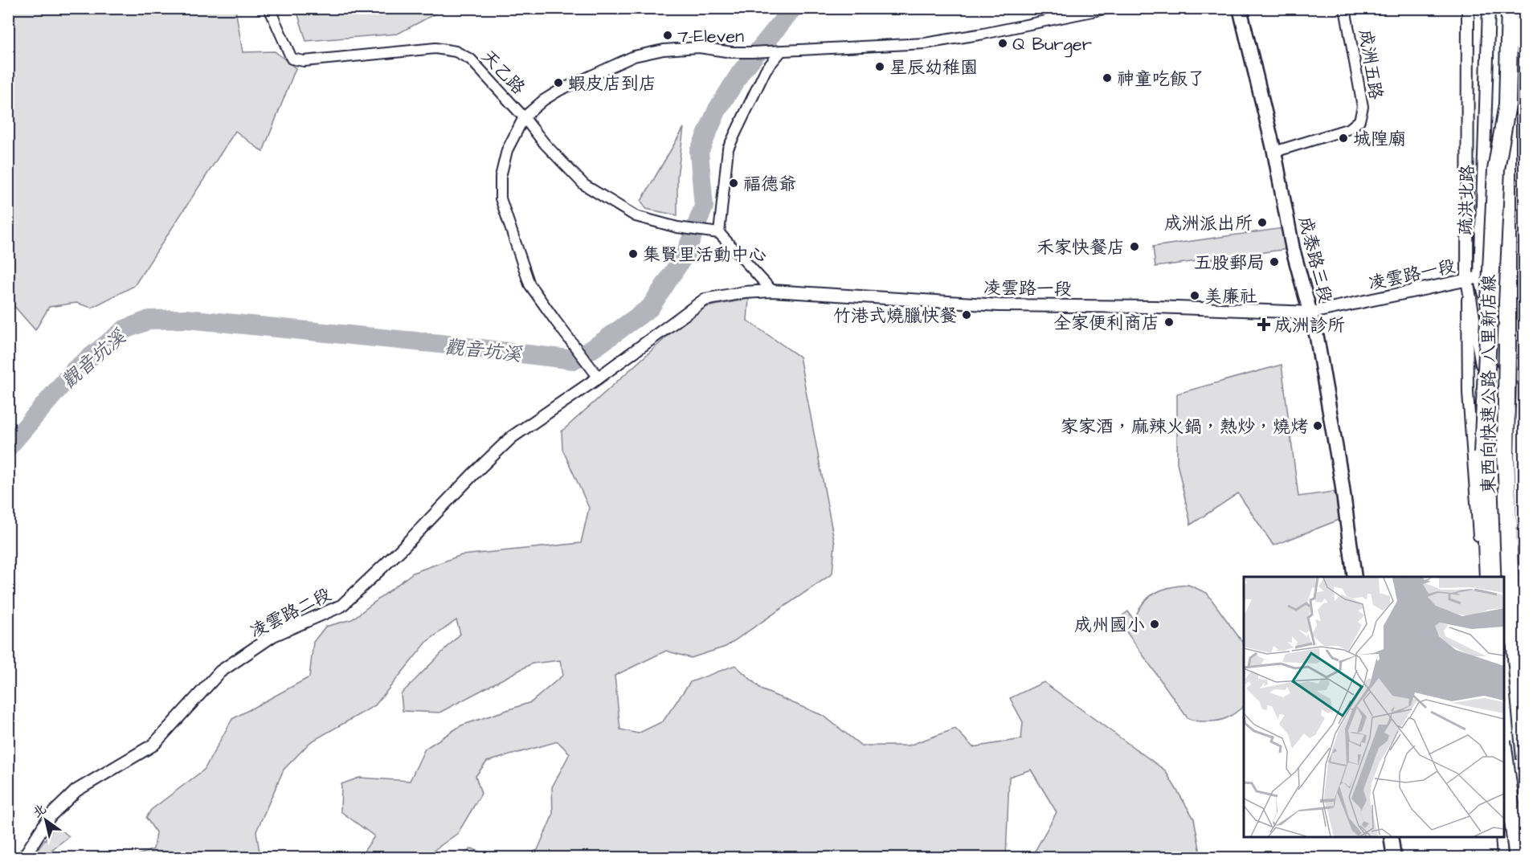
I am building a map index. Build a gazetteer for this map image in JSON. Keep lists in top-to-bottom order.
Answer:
{
  "streets": {
    "highway": ["東西向快速公路 八里新店線"],
    "main road": ["成泰路三段"],
    "street": [
      "成洲五路",
      "天乙路",
      "疏洪北路",
      "凌雲路一段",
      "凌雲路二段"
    ]
  },
  "crossings": [
    ["成洲五路", "成泰路三段"],
    ["疏洪北路", "凌雲路一段"],
    ["成泰路三段", "凌雲路一段"],
    ["凌雲路一段", "凌雲路二段"]
  ],
  "water": ["觀音坑溪"],
  "places": {
    "other": [
      "7-Eleven",
      "Q Burger",
      "星辰幼稚園",
      "神童吃飯了",
      "蝦皮店到店",
      "城隍廟",
      "福德爺",
      "成洲派出所",
      "禾家快餐店",
      "集賢里活動中心",
      "五股郵局",
      "美廉社",
      "竹港式燒臘快餐",
      "全家便利商店",
      "家家酒，麻辣火鍋，熱炒，燒烤",
      "成州國小"
    ],
    "health": ["成洲診所"]
  },
  "north": "top left"
}
